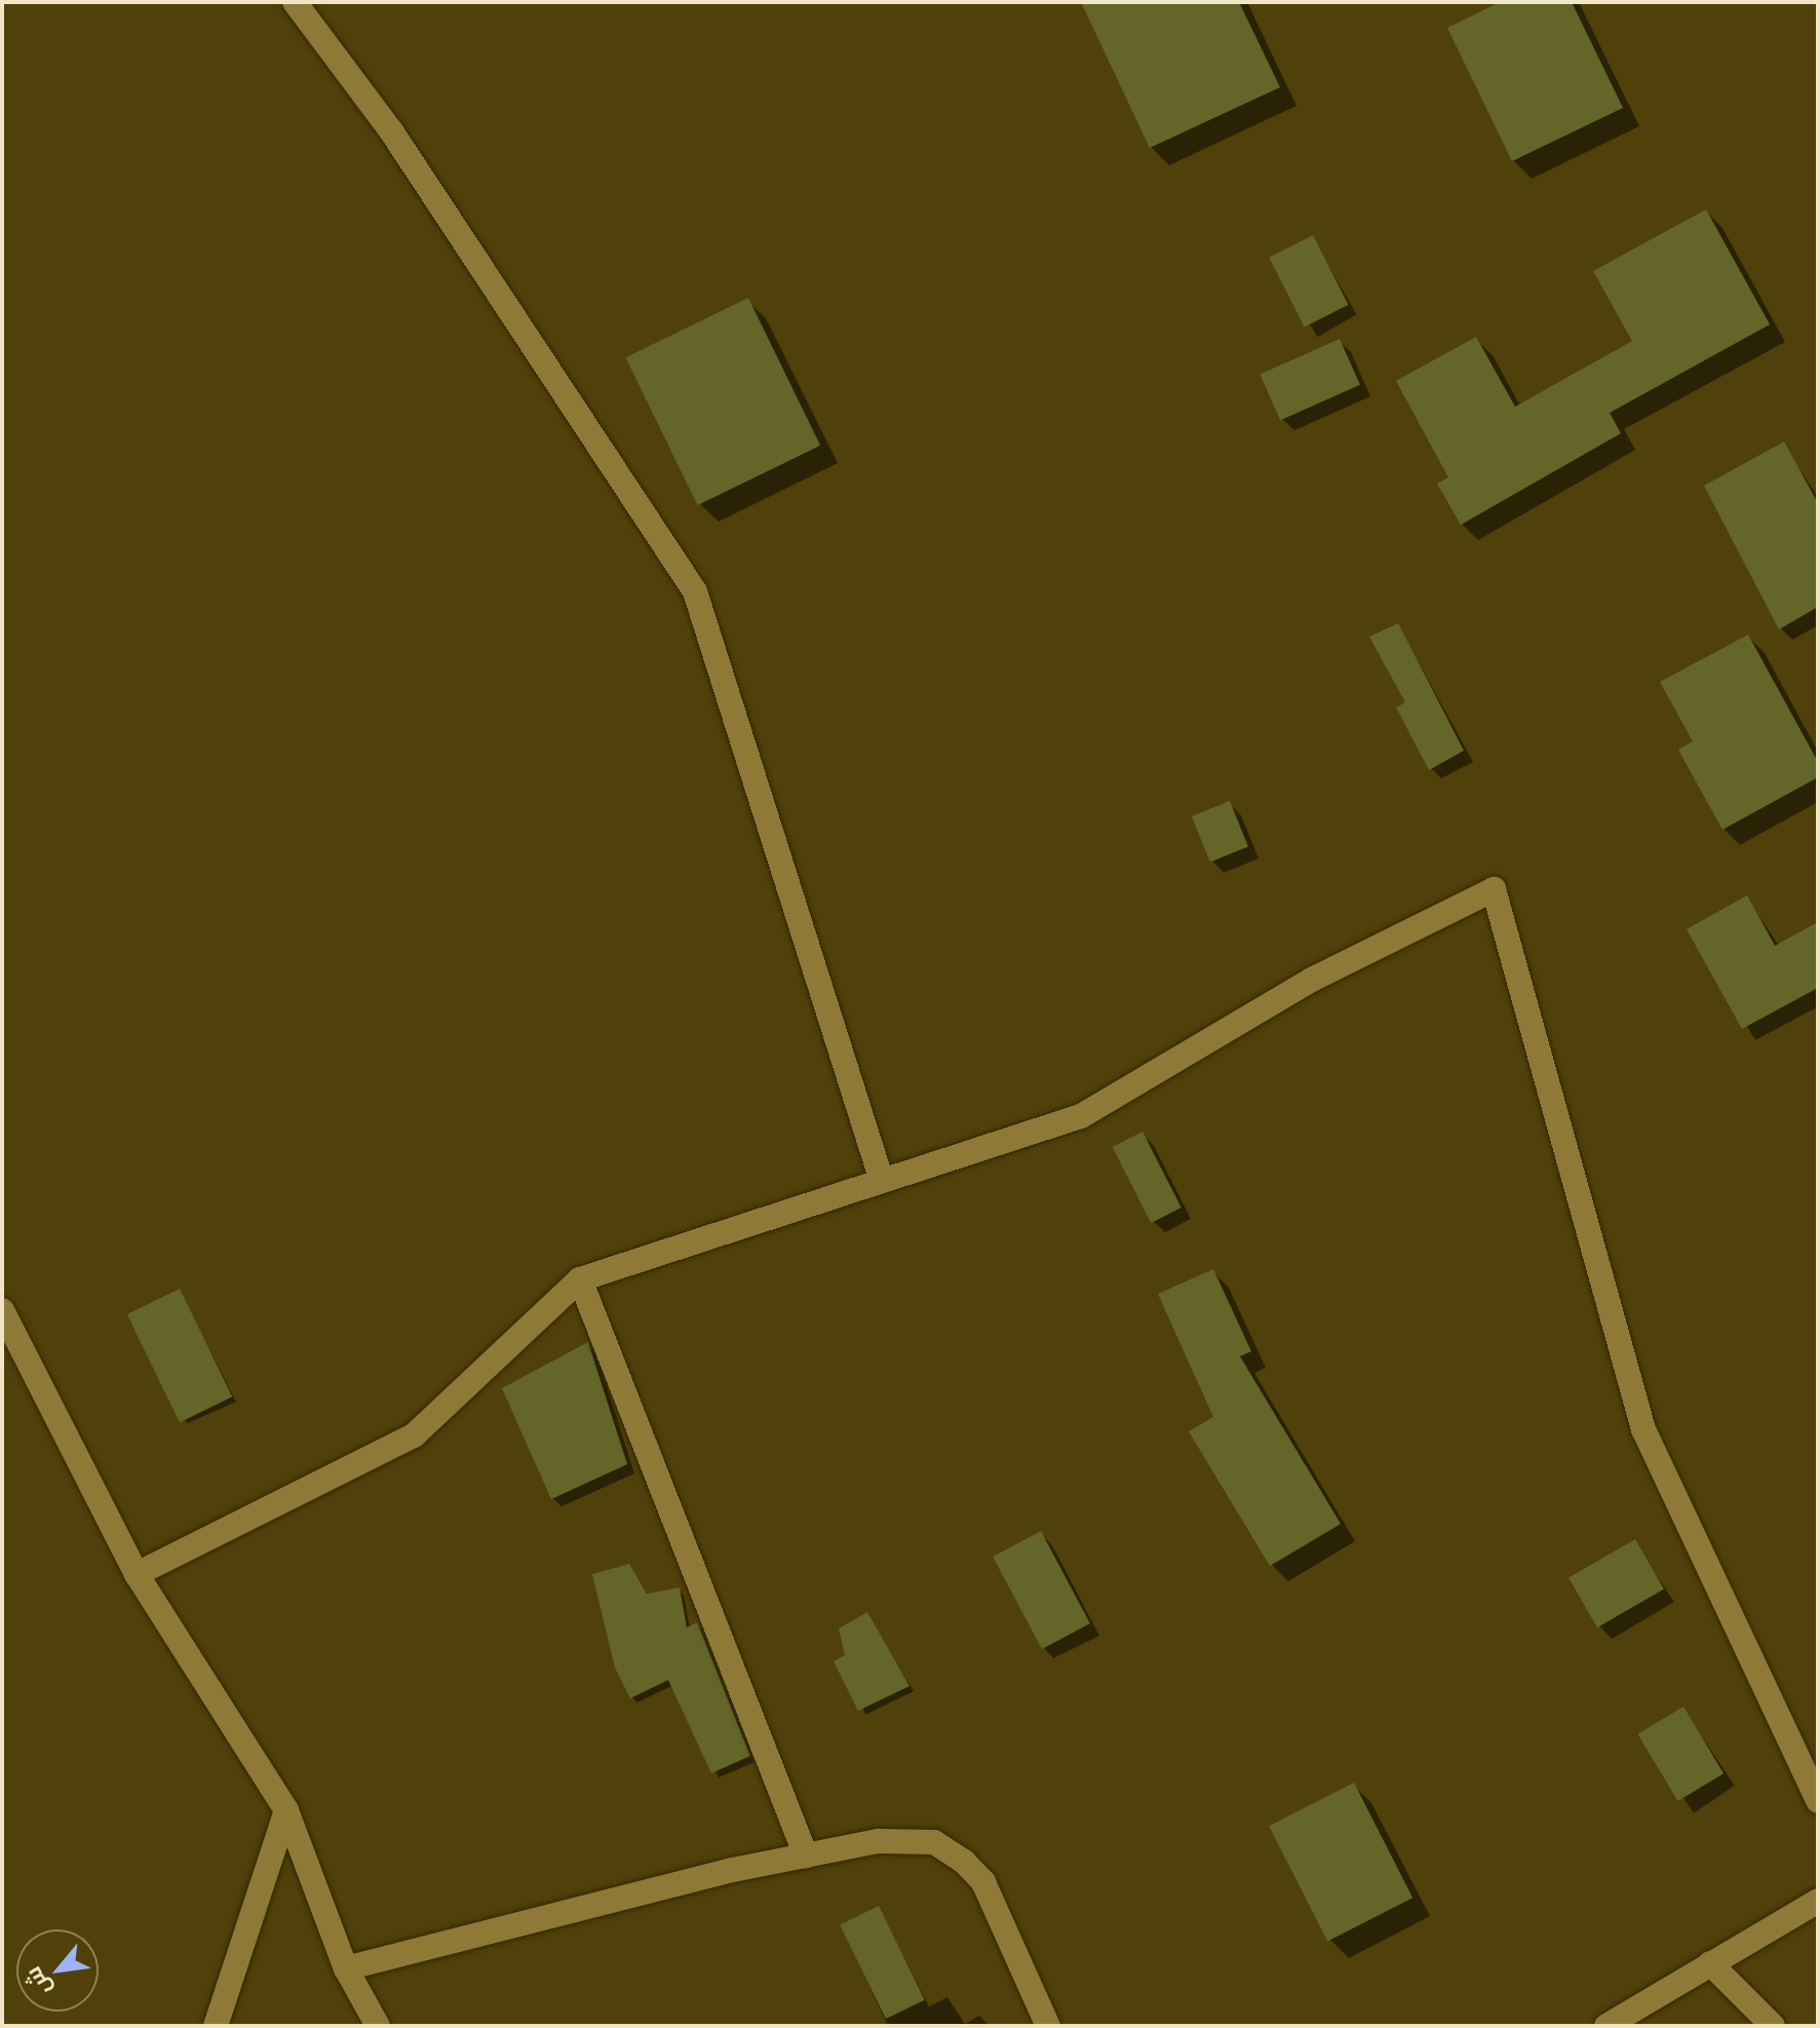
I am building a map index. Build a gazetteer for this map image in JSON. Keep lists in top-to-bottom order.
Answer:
{
  "north": "bottom left"
}
